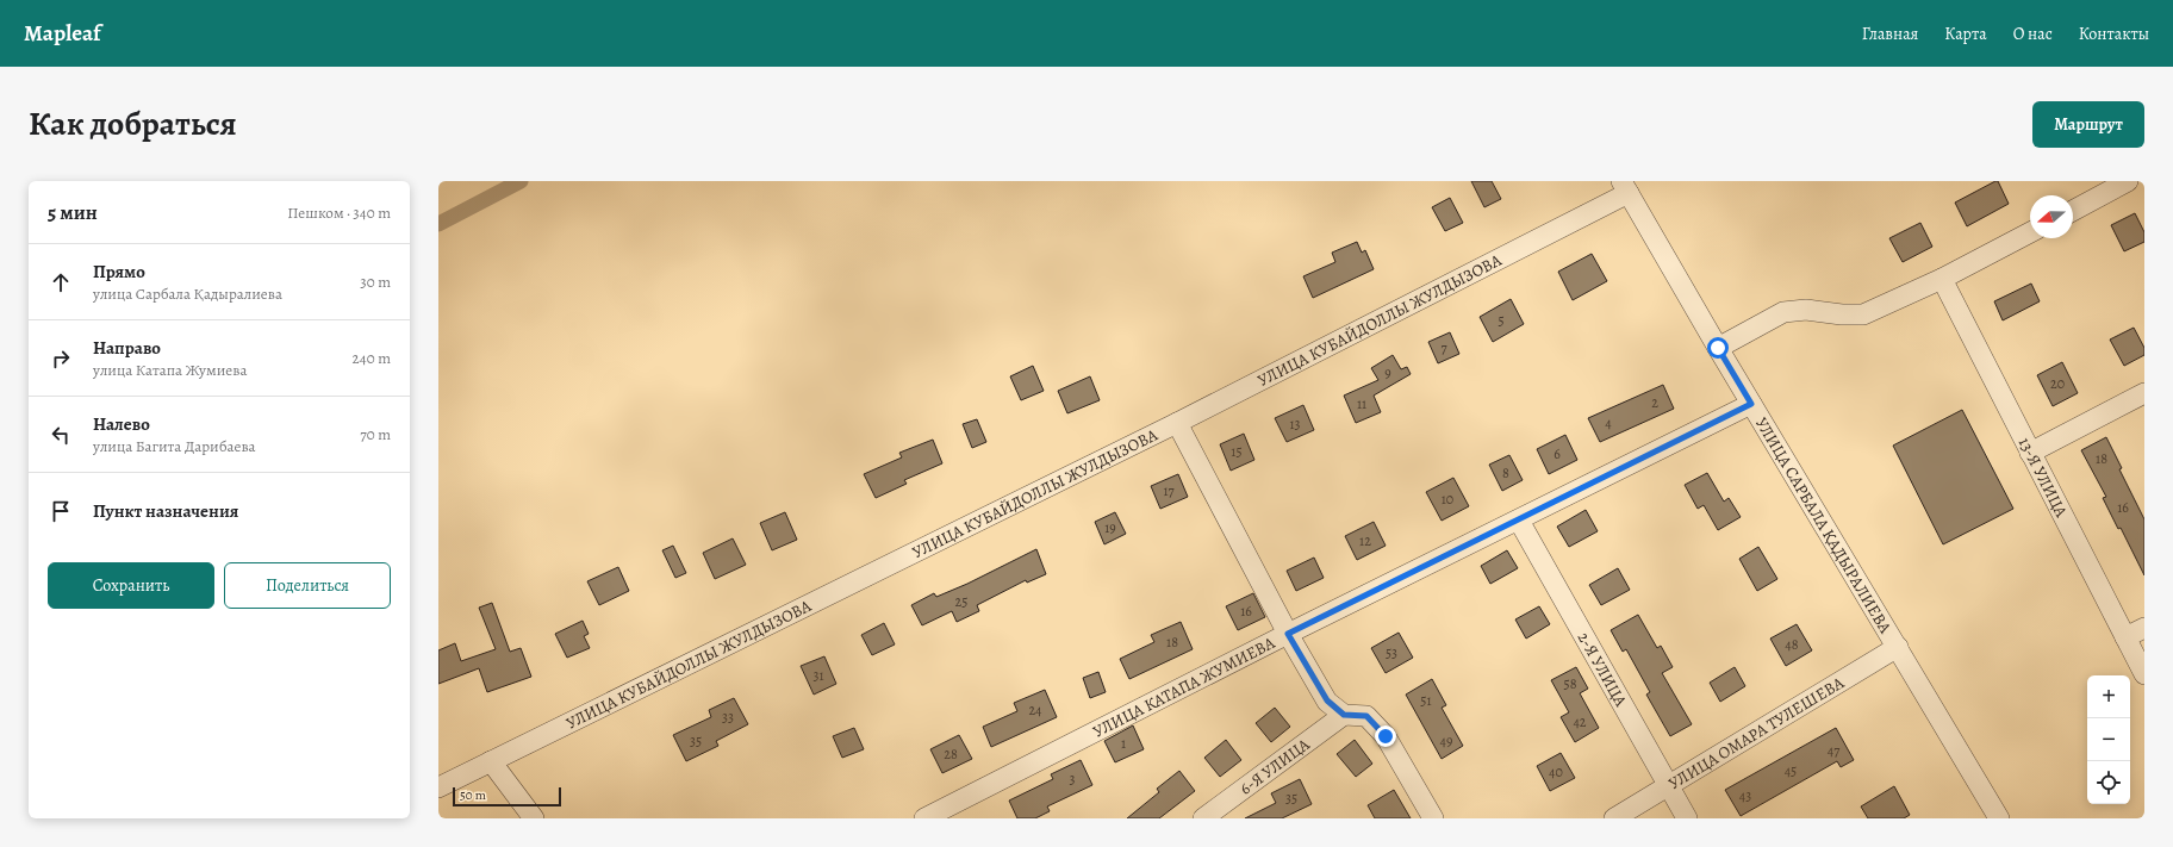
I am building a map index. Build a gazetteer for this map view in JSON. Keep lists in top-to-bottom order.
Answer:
{
  "streets": {
    "street": [
      "УЛИЦА КУБАЙДОЛЛЫ ЖУЛДЫЗОВА",
      "13-Я УЛИЦА",
      "УЛИЦА САРБАЛА ҚАДЫРАЛИЕВА",
      "2-Я УЛИЦА",
      "УЛИЦА КАТАПА ЖУМИЕВА",
      "УЛИЦА ОМАРА ТУЛЕШЕВА",
      "6-Я УЛИЦА"
    ]
  },
  "crossings": [
    ["УЛИЦА КУБАЙДОЛЛЫ ЖУЛДЫЗОВА", "УЛИЦА САРБАЛА ҚАДЫРАЛИЕВА"],
    ["УЛИЦА САРБАЛА ҚАДЫРАЛИЕВА", "УЛИЦА КАТАПА ЖУМИЕВА"],
    ["УЛИЦА САРБАЛА ҚАДЫРАЛИЕВА", "УЛИЦА ОМАРА ТУЛЕШЕВА"],
    ["2-Я УЛИЦА", "УЛИЦА КАТАПА ЖУМИЕВА"],
    ["2-Я УЛИЦА", "УЛИЦА ОМАРА ТУЛЕШЕВА"]
  ],
  "house_numbers": [
    "5",
    "7",
    "9",
    "20",
    "2",
    "11",
    "4",
    "13",
    "15",
    "6",
    "18",
    "8",
    "17",
    "10",
    "16",
    "19",
    "12",
    "25",
    "16",
    "18",
    "48",
    "53",
    "31",
    "58",
    "51",
    "24",
    "33",
    "42",
    "35",
    "49",
    "1",
    "47",
    "28",
    "45",
    "40",
    "3",
    "43",
    "35"
  ],
  "scale_bar": "50 m",
  "north": "left",
  "page": {
    "header": "Mapleaf",
    "nav": [
      "Главная",
      "Карта",
      "О нас",
      "Контакты"
    ],
    "title": "Как добраться",
    "buttons": [
      "Маршрут",
      ["Сохранить", "Поделиться"]
    ],
    "heading": ["5 мин", "Пешком · 340 m"],
    "list": [
      ["Прямо", "улица Сарбала Қадыралиева", "30 m"],
      ["Направо", "улица Катапа Жумиева", "240 m"],
      ["Налево", "улица Багита Дарибаева", "70 m"],
      "Пункт назначения"
    ],
    "map_buttons": ["+", "−"],
    "scale": "50 m"
  }
}
